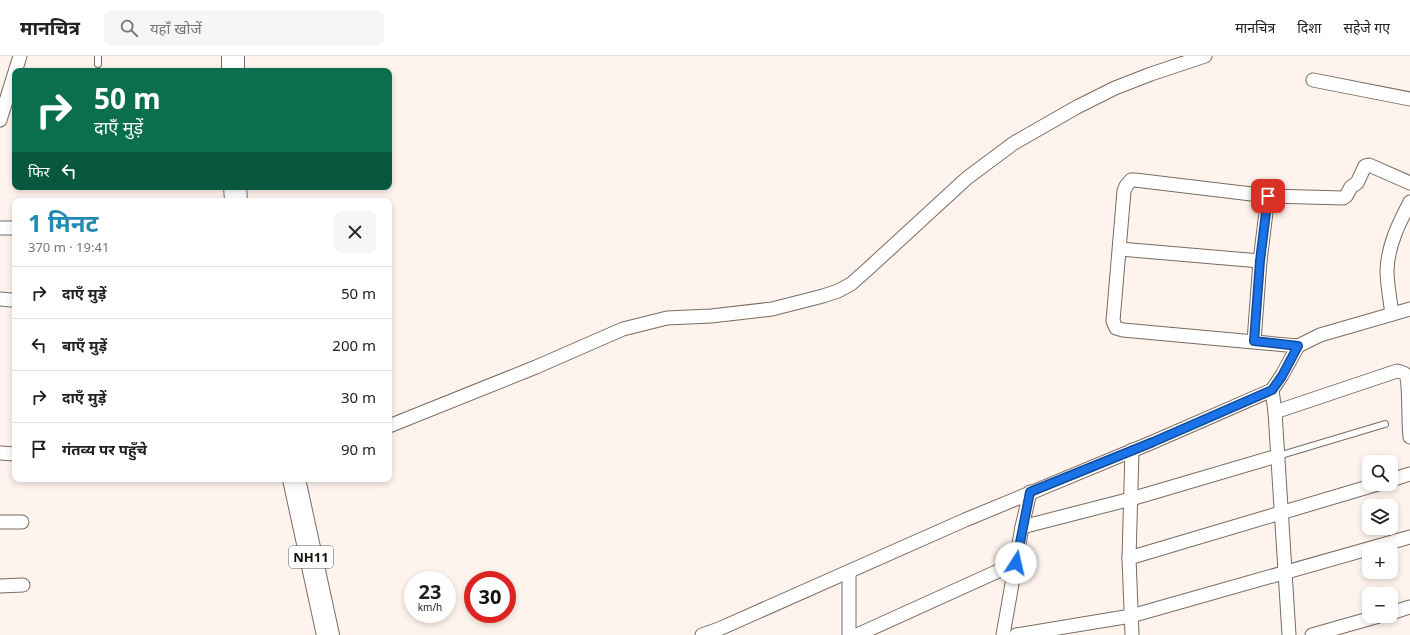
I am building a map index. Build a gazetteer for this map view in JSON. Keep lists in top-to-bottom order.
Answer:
{
  "streets": {
    "highway": ["NH11"]
  },
  "page": {
    "header": "मानचित्र",
    "search": "यहाँ खोजें",
    "nav": ["मानचित्र", "दिशा", "सहेजे गए"],
    "turn": ["50 m", "दाएँ मुड़ें"],
    "then": "फिर",
    "heading": ["1 मिनट", "370 m · 19:41"],
    "list": [
      {
        "name": "दाएँ मुड़ें",
        "value": "50 m"
      },
      {
        "name": "बाएँ मुड़ें",
        "value": "200 m"
      },
      {
        "name": "दाएँ मुड़ें",
        "value": "30 m"
      },
      {
        "name": "गंतव्य पर पहुँचे",
        "value": "90 m"
      }
    ],
    "map_buttons": ["+", "−"],
    "speed": "23 km/h",
    "limit": "30"
  }
}
